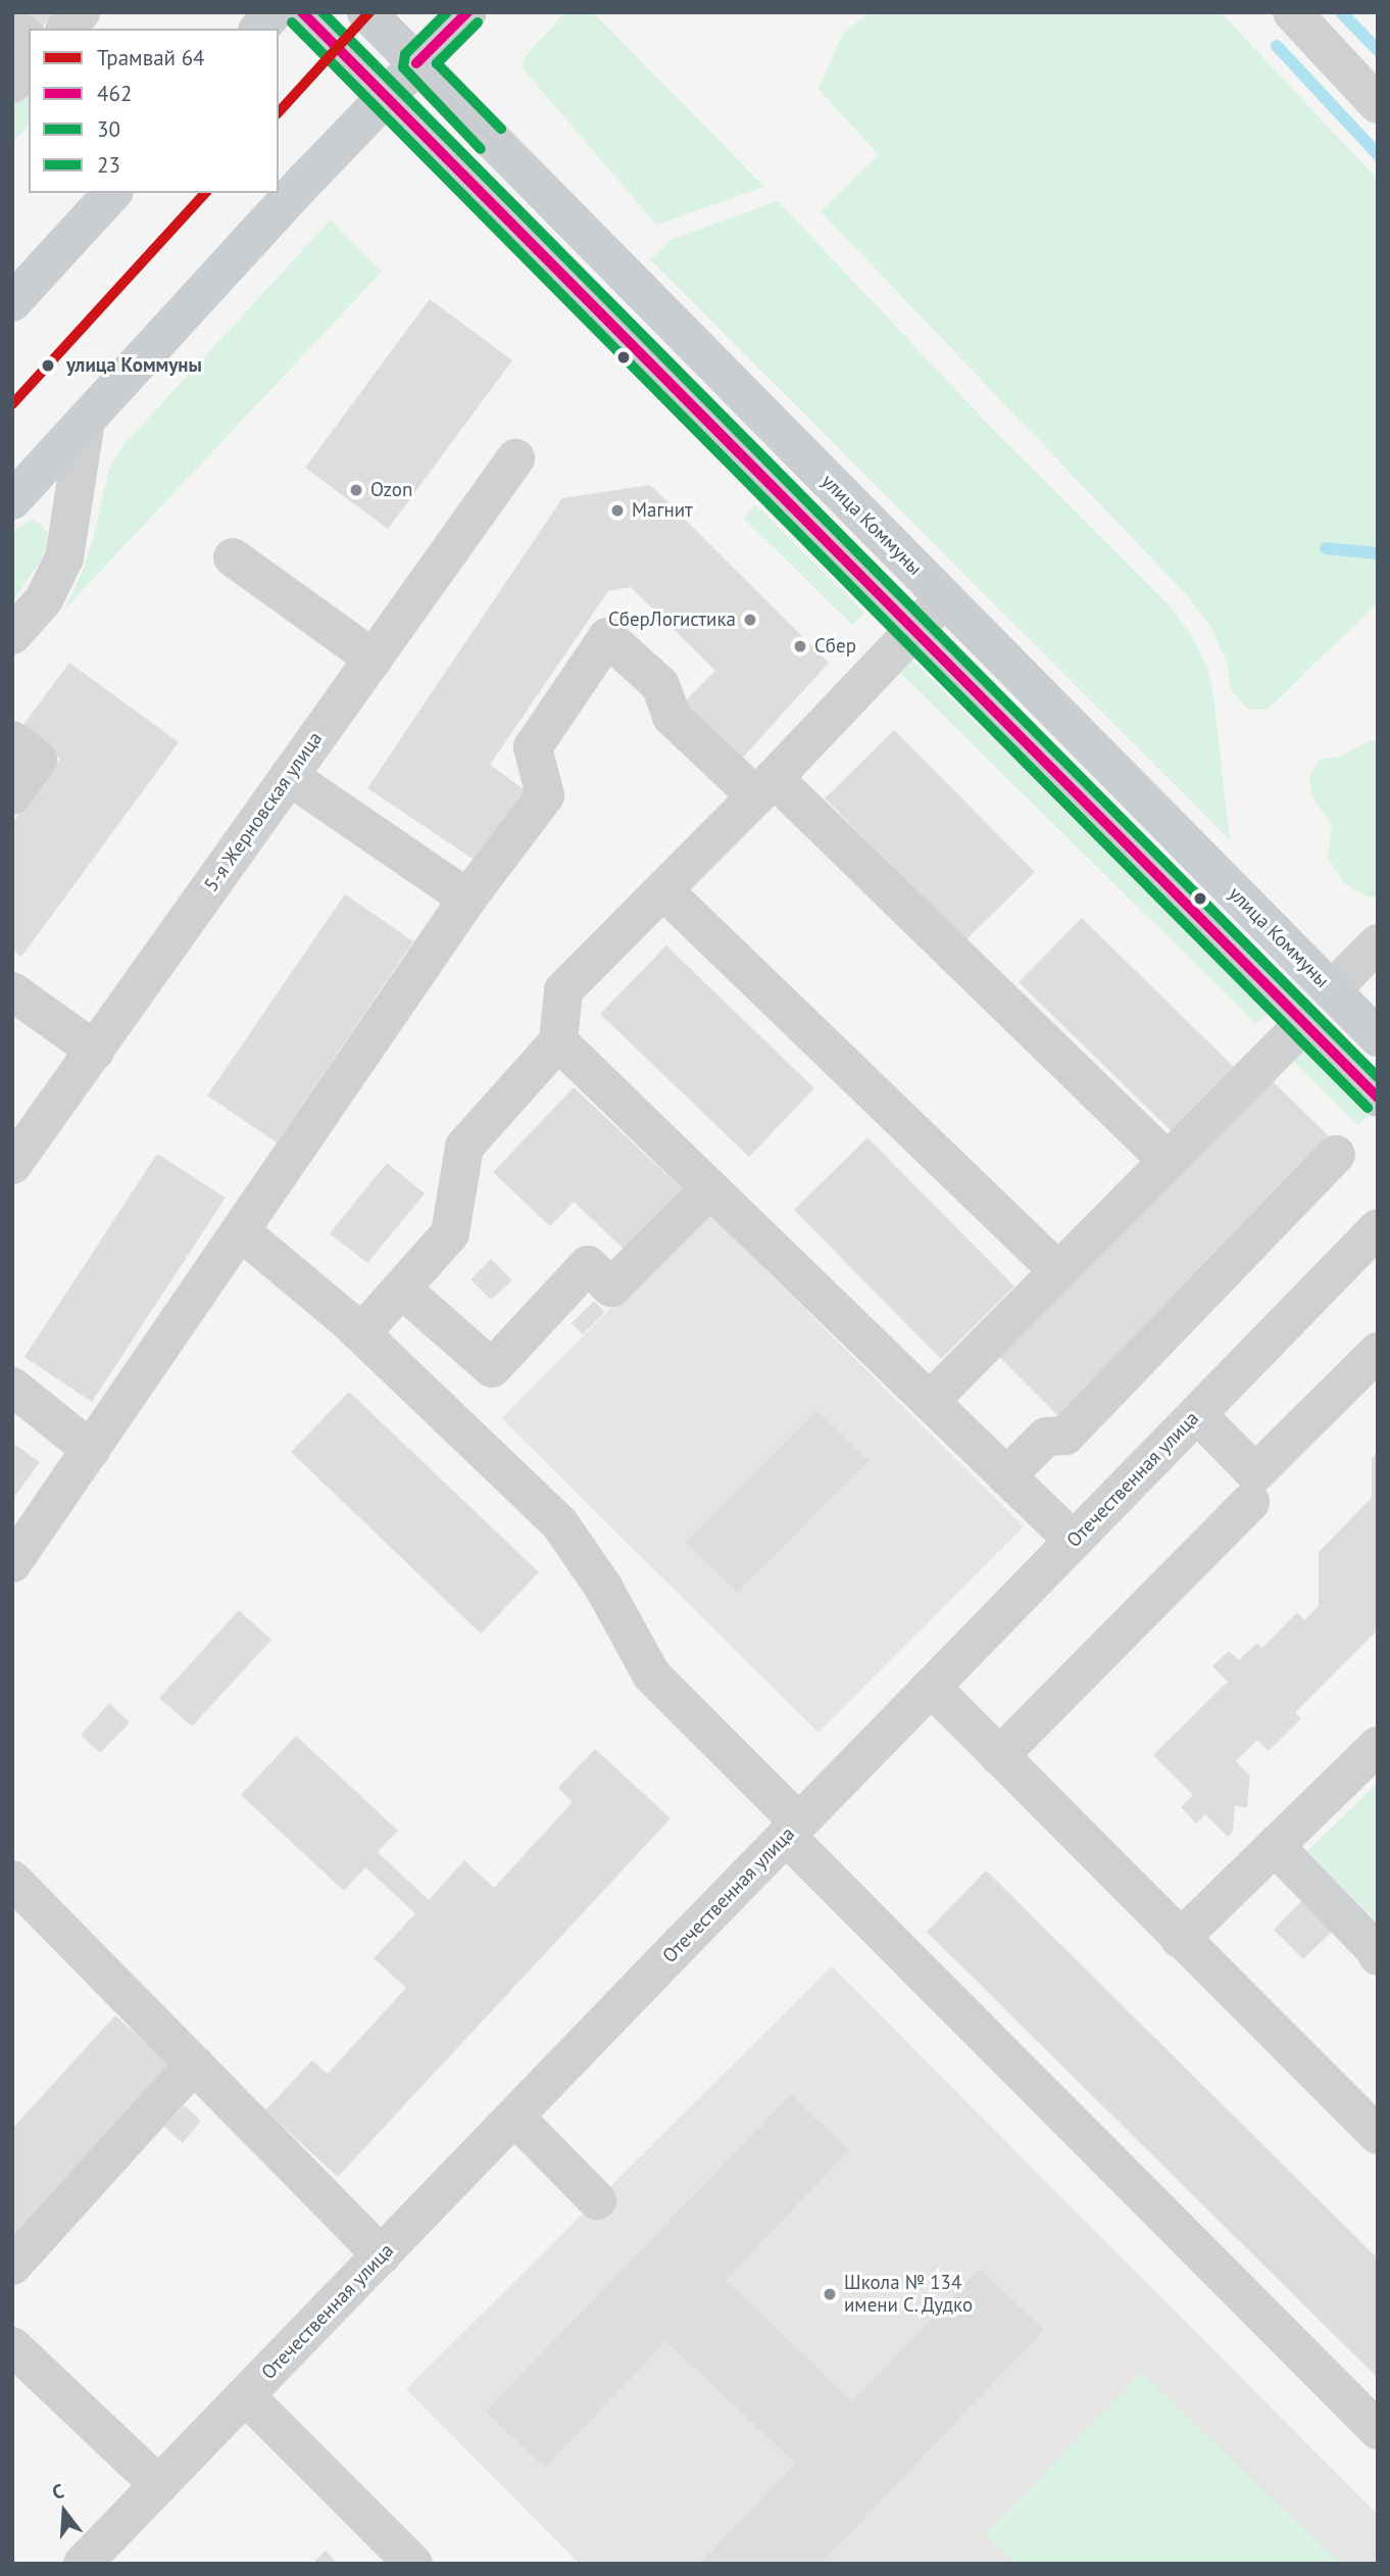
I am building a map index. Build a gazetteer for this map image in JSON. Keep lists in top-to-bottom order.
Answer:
{
  "streets": {
    "main road": ["улица Коммуны"],
    "street": ["5-я Жерновская улица", "Отечественная улица"]
  },
  "places": [
    "улица Коммуны",
    "Ozon",
    "Магнит",
    "СберЛогистика",
    "Сбер",
    "Школа № 134 имени С. Дудко"
  ],
  "lines": [
    "tram line 64",
    "transit line 462",
    "transit line 30",
    "transit line 23"
  ],
  "legend": [
    "Трамвай 64",
    "462",
    "30",
    "23"
  ],
  "north": "top"
}
